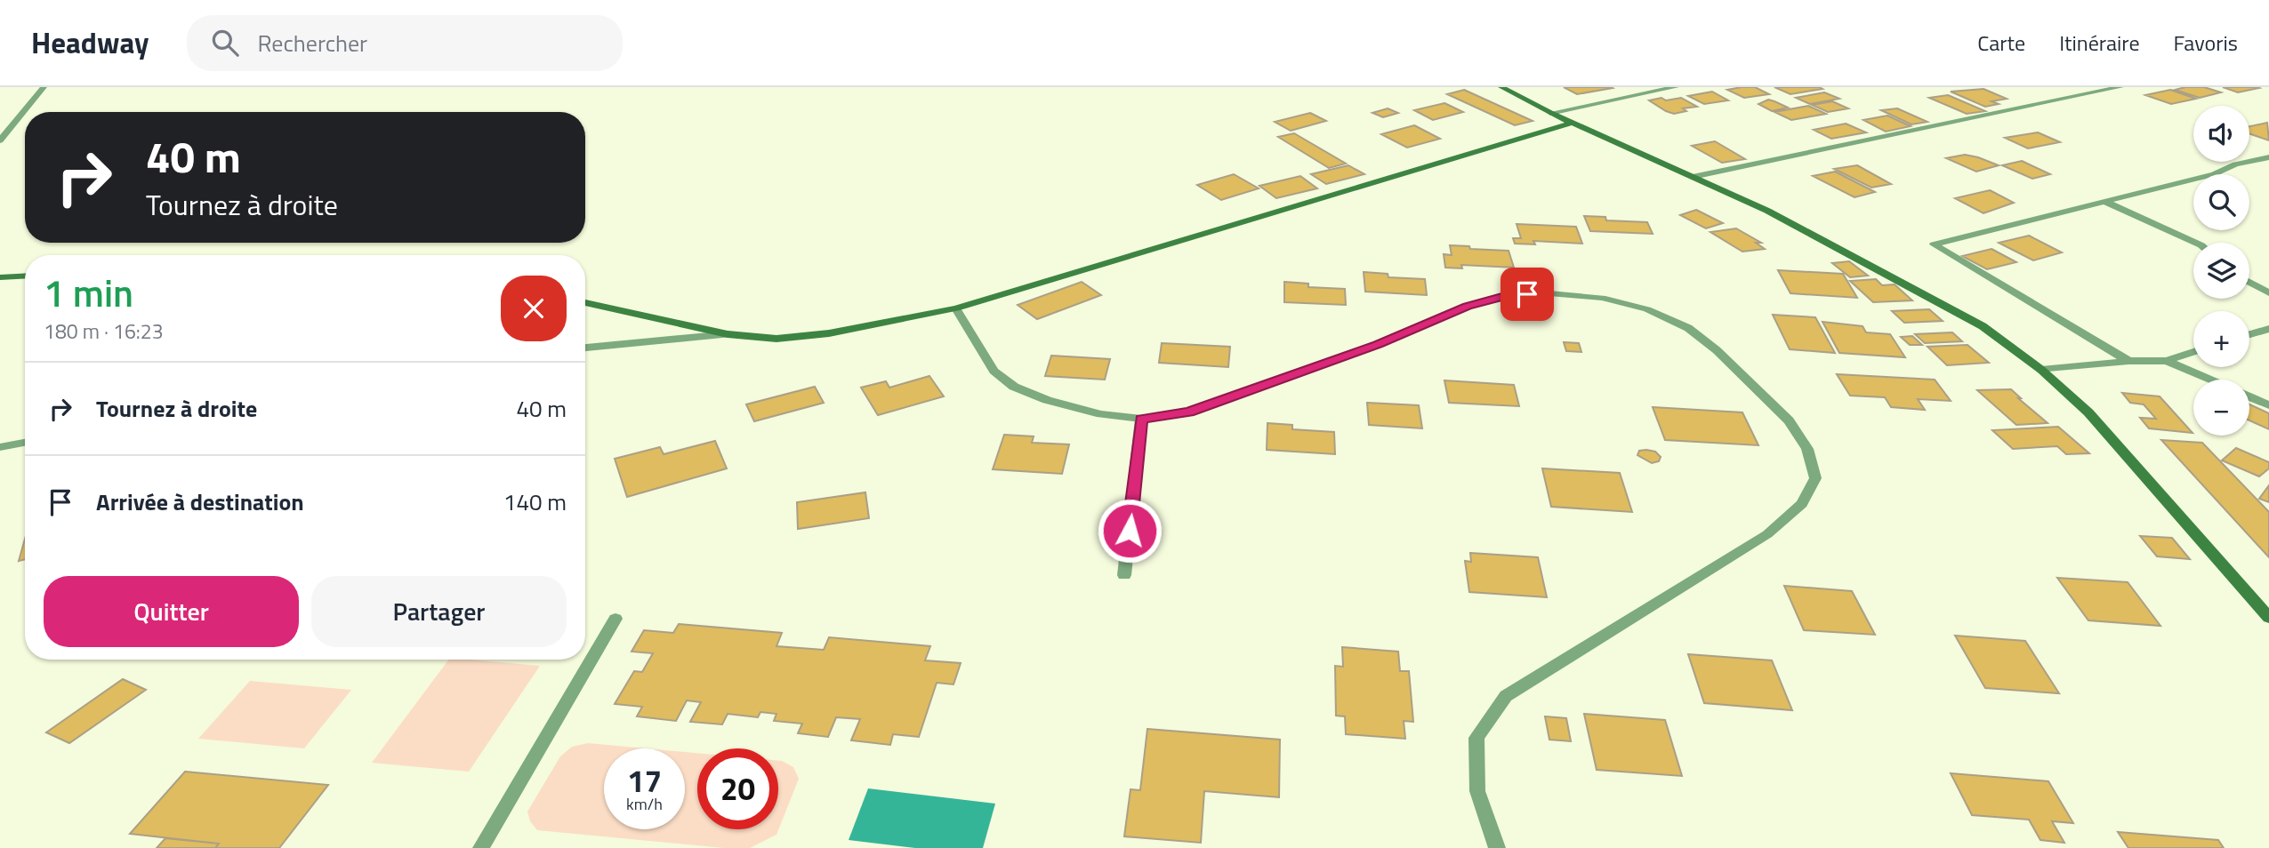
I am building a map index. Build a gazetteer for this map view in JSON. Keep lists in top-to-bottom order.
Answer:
{
  "page": {
    "header": "Headway",
    "search": "Rechercher",
    "nav": ["Carte", "Itinéraire", "Favoris"],
    "map_buttons": ["+", "−"],
    "turn": ["40 m", "Tournez à droite"],
    "heading": ["1 min", "180 m · 16:23"],
    "list": [
      {
        "name": "Tournez à droite",
        "value": "40 m"
      },
      {
        "name": "Arrivée à destination",
        "value": "140 m"
      }
    ],
    "buttons": ["Quitter", "Partager"],
    "speed": "17 km/h",
    "limit": "20"
  }
}
